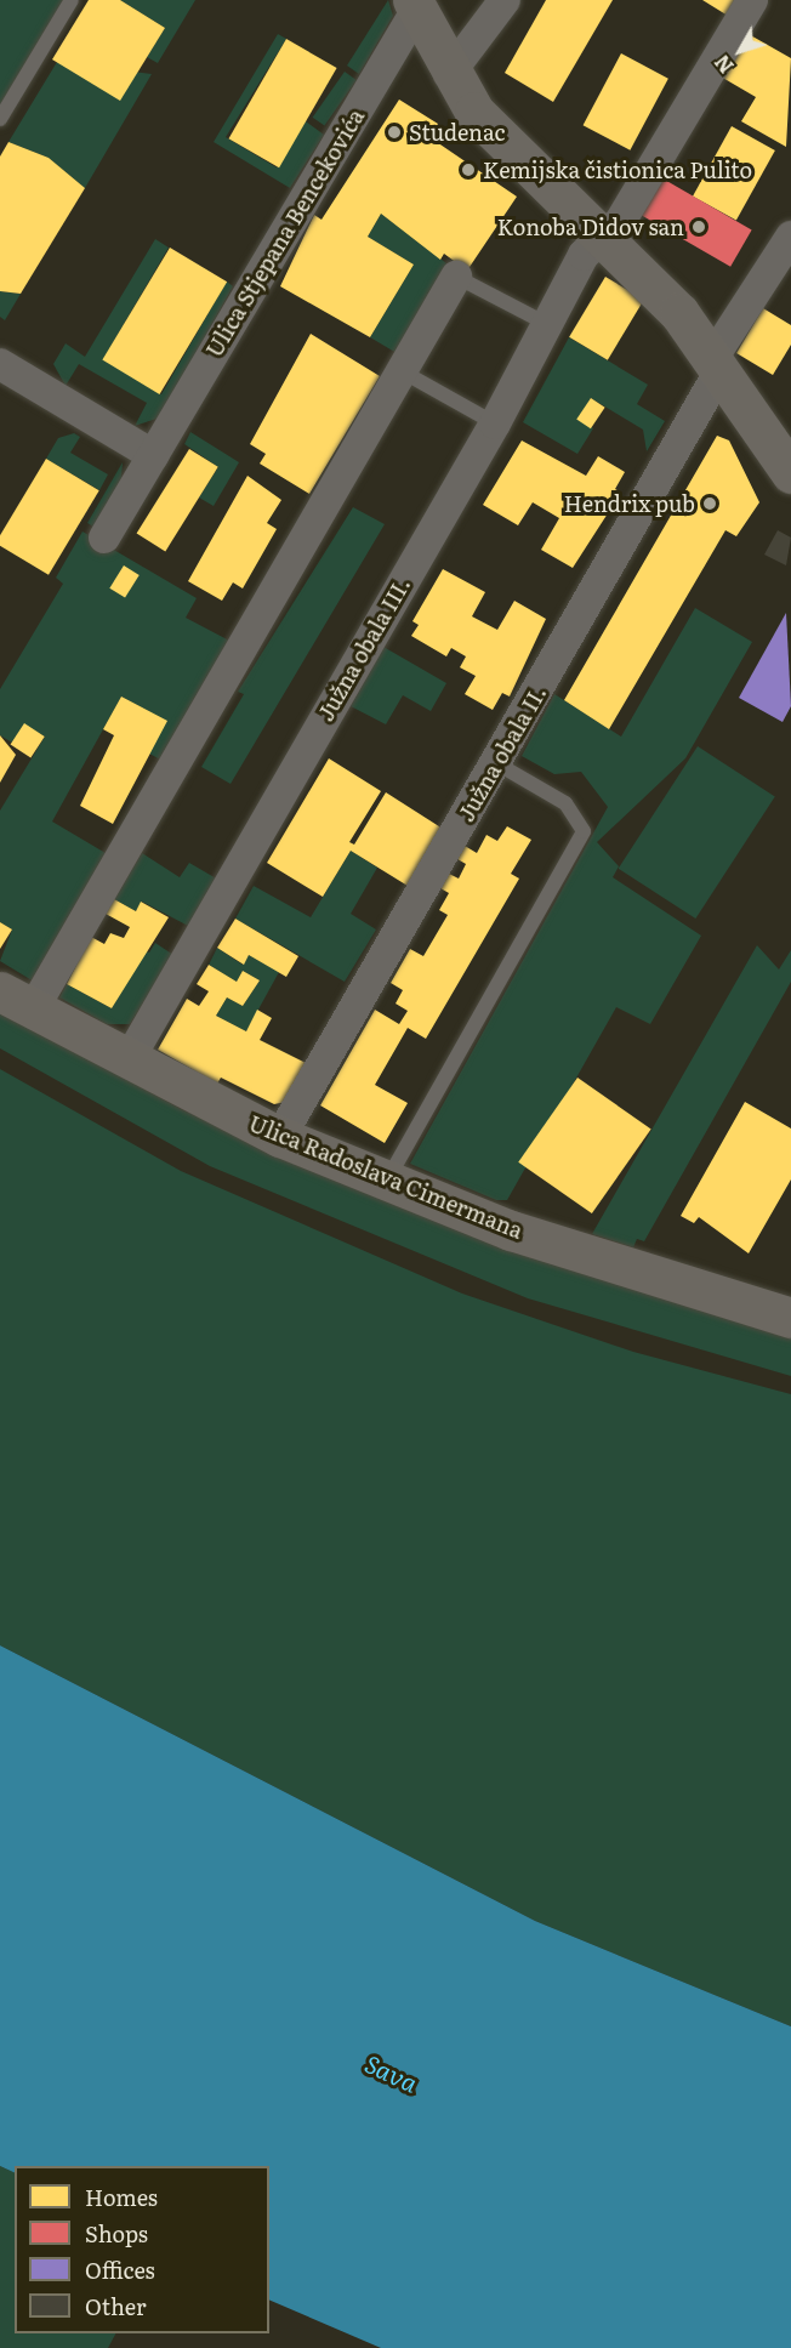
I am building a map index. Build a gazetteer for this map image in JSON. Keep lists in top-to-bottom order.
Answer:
{
  "streets": {
    "street": [
      "Ulica Stjepana Bencekovića",
      "Južna obala III.",
      "Južna obala II.",
      "Ulica Radoslava Cimermana"
    ]
  },
  "crossings": [
    ["Ulica Stjepana Bencekovića", "Južna obala III."],
    ["Ulica Stjepana Bencekovića", "Južna obala II."],
    ["Južna obala III.", "Ulica Radoslava Cimermana"],
    ["Južna obala II.", "Ulica Radoslava Cimermana"]
  ],
  "water": ["Sava"],
  "places": [
    "Studenac",
    "Kemijska čistionica Pulito",
    "Konoba Didov san",
    "Hendrix pub"
  ],
  "legend": [
    "Homes",
    "Shops",
    "Offices",
    "Other"
  ],
  "north": "bottom left"
}
